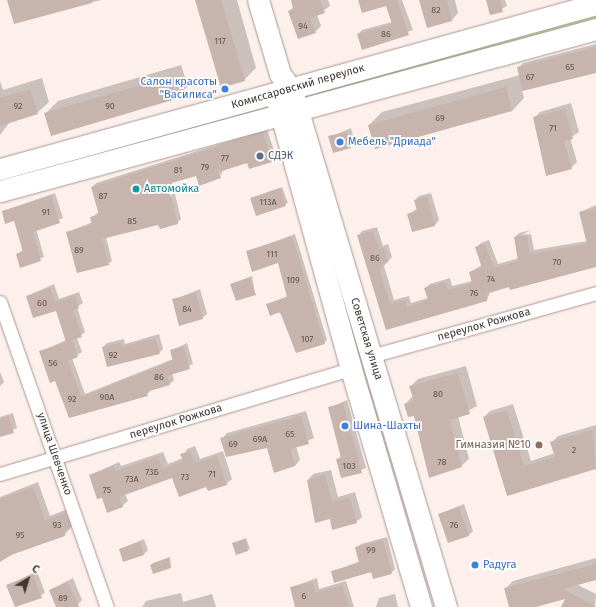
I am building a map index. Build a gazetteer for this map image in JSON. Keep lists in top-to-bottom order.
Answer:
{
  "streets": {
    "main road": ["Комиссаровский переулок", "Советская улица"],
    "street": ["переулок Рожкова", "улица Шевченко"]
  },
  "crossings": [
    ["Комиссаровский переулок", "Советская улица"],
    ["переулок Рожкова", "Советская улица"],
    ["переулок Рожкова", "улица Шевченко"]
  ],
  "places": [
    "Салон красоты \"Василиса\"",
    "Мебель \"Дриада\"",
    "СДЭК",
    "Автомойка",
    "Шина-Шахты",
    "Гимназия №10",
    "Радуга"
  ],
  "house_numbers": [
    "82",
    "94",
    "86",
    "117",
    "65",
    "67",
    "92",
    "90",
    "69",
    "71",
    "77",
    "79",
    "81",
    "87",
    "113А",
    "91",
    "85",
    "89",
    "111",
    "86",
    "70",
    "74",
    "109",
    "76",
    "60",
    "84",
    "107",
    "92",
    "56",
    "86",
    "80",
    "90А",
    "92",
    "65",
    "69А",
    "69",
    "2",
    "78",
    "103",
    "73Б",
    "71",
    "73",
    "73А",
    "75",
    "93",
    "76",
    "95",
    "99",
    "6",
    "89"
  ],
  "north": "top right"
}
